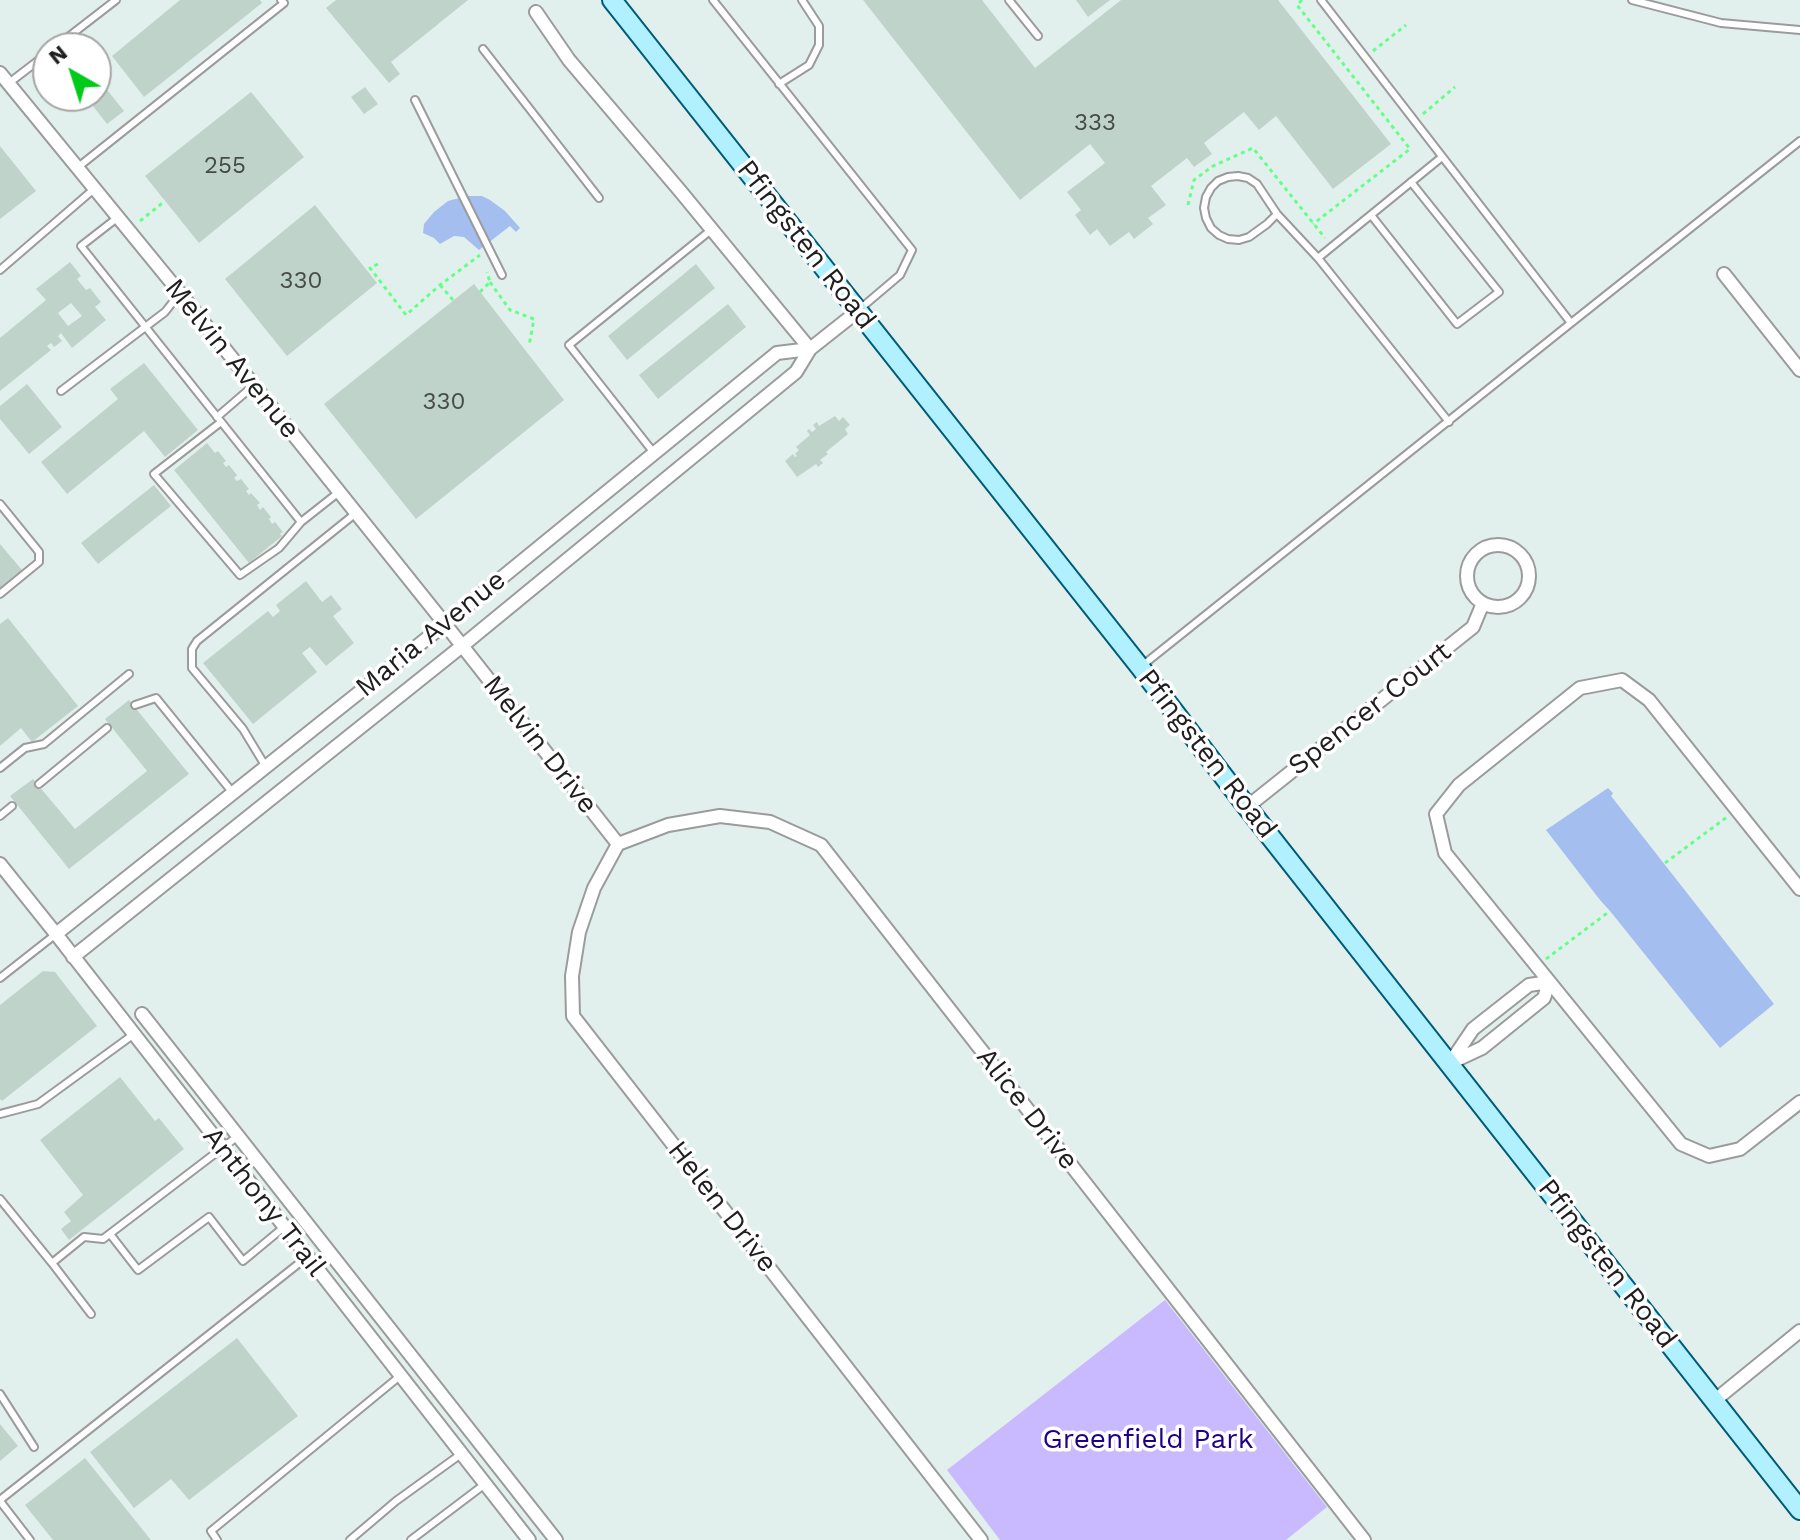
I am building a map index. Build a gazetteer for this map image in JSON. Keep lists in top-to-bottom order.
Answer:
{
  "streets": {
    "main road": ["Pfingsten Road"],
    "street": [
      "Melvin Avenue",
      "Maria Avenue",
      "Spencer Court",
      "Melvin Drive",
      "Alice Drive",
      "Anthony Trail",
      "Helen Drive"
    ]
  },
  "crossings": [
    ["Pfingsten Road", "Maria Avenue"],
    ["Pfingsten Road", "Spencer Court"],
    ["Melvin Avenue", "Maria Avenue"],
    ["Melvin Avenue", "Melvin Drive"],
    ["Maria Avenue", "Melvin Drive"],
    ["Maria Avenue", "Anthony Trail"],
    ["Melvin Drive", "Alice Drive"],
    ["Melvin Drive", "Helen Drive"],
    ["Alice Drive", "Helen Drive"]
  ],
  "parks": ["Greenfield Park"],
  "house_numbers": [
    "333",
    "255",
    "330",
    "330"
  ],
  "north": "top left"
}
